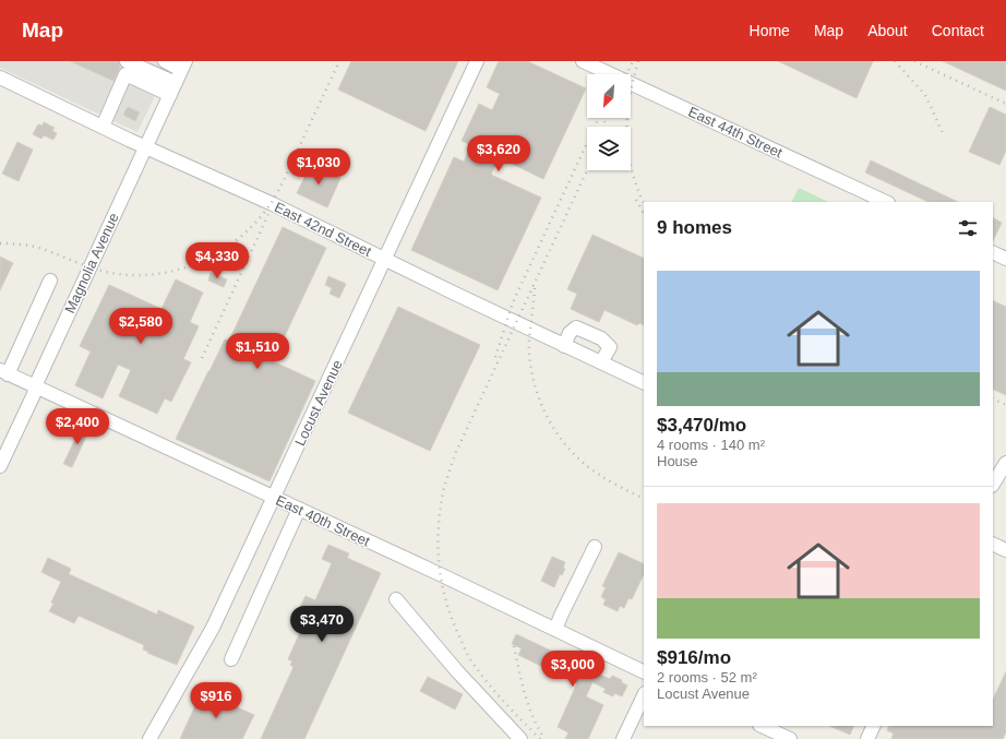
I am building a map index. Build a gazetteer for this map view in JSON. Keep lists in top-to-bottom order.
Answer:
{
  "streets": {
    "street": [
      "East 44th Street",
      "East 42nd Street",
      "Magnolia Avenue",
      "Locust Avenue",
      "East 40th Street"
    ]
  },
  "crossings": [
    ["East 42nd Street", "Magnolia Avenue"],
    ["East 42nd Street", "Locust Avenue"],
    ["Magnolia Avenue", "East 40th Street"],
    ["Locust Avenue", "East 40th Street"]
  ],
  "north": "bottom left",
  "page": {
    "header": "Map",
    "nav": [
      "Home",
      "Map",
      "About",
      "Contact"
    ],
    "price": [
      "$3,620",
      "$1,030",
      "$4,330",
      "$2,580",
      "$1,510",
      "$2,400",
      "$3,470",
      "$3,000",
      "$916"
    ],
    "heading": "9 homes",
    "list": [
      {
        "name": "$3,470/mo",
        "note": "4 rooms · 140 m² · House"
      },
      {
        "name": "$916/mo",
        "note": "2 rooms · 52 m² · Locust Avenue"
      }
    ]
  }
}
